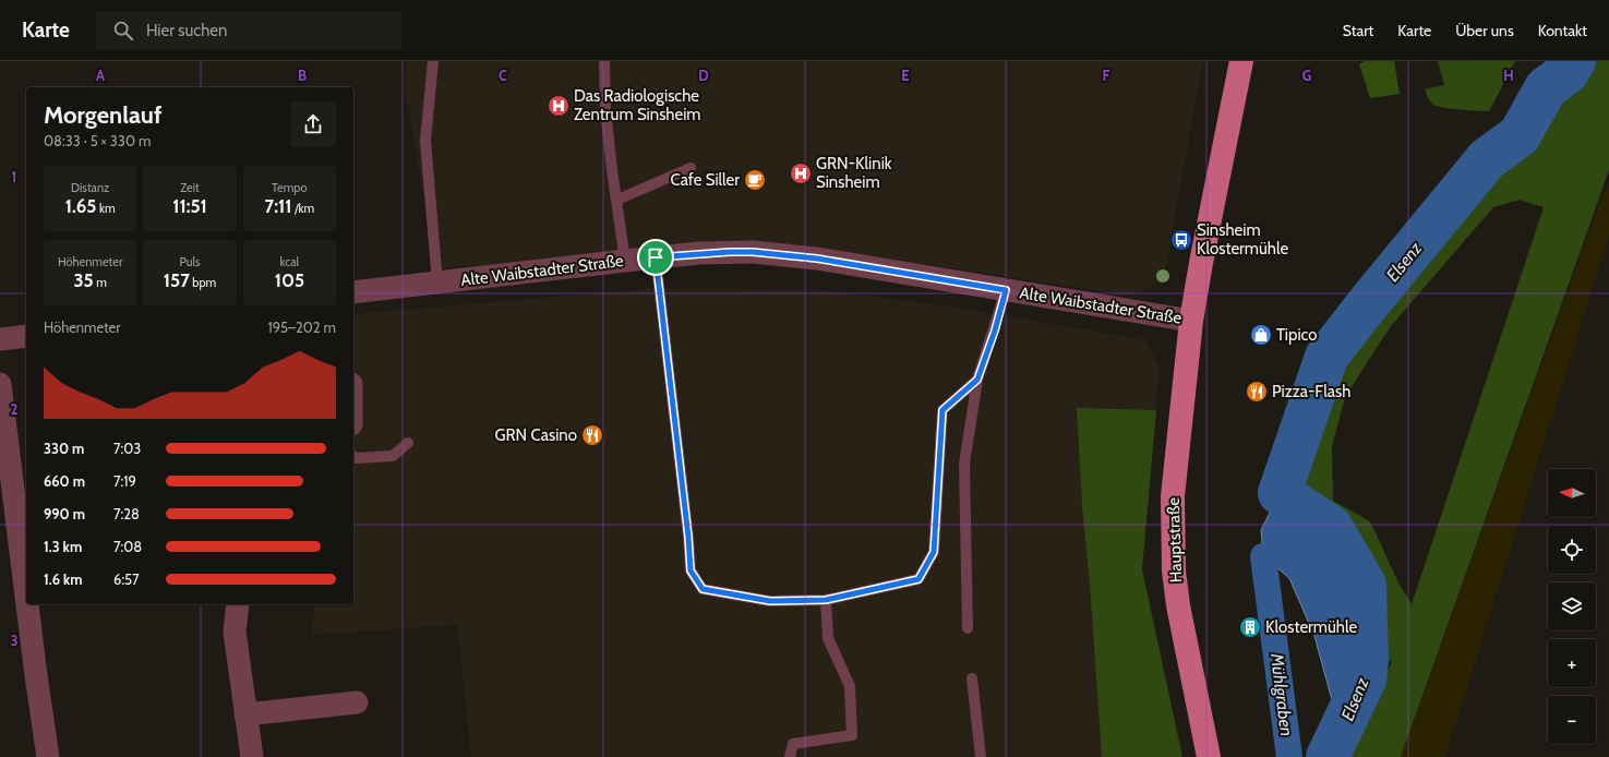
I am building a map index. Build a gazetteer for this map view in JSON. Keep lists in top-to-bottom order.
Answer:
{
  "streets": {
    "main road": ["Hauptstraße"],
    "street": ["Alte Waibstadter Straße"]
  },
  "crossings": [
    ["Alte Waibstadter Straße", "Hauptstraße"]
  ],
  "water": ["Elsenz", "Mühlgraben"],
  "places": {
    "hospital": ["Das Radiologische Zentrum Sinsheim", "GRN-Klinik Sinsheim"],
    "cafe": ["Cafe Siller"],
    "bus stop": ["Sinsheim Klostermühle"],
    "shop": ["Tipico"],
    "restaurant": ["Pizza-Flash", "GRN Casino"],
    "building": ["Klostermühle"]
  },
  "north": "left",
  "page": {
    "header": "Karte",
    "search": "Hier suchen",
    "nav": [
      "Start",
      "Karte",
      "Über uns",
      "Kontakt"
    ],
    "heading": ["Morgenlauf", "08:33 · 5 × 330 m"],
    "stats": [
      ["Distanz", "1.65 km"],
      ["Zeit", "11:51"],
      ["Tempo", "7:11 /km"],
      ["Höhenmeter", "35 m"],
      ["Puls", "157 bpm"],
      ["kcal", "105"]
    ],
    "chart": ["Höhenmeter", "195–202 m"],
    "list": [
      {
        "name": "330 m",
        "note": "7:03"
      },
      {
        "name": "660 m",
        "note": "7:19"
      },
      {
        "name": "990 m",
        "note": "7:28"
      },
      {
        "name": "1.3 km",
        "note": "7:08"
      },
      {
        "name": "1.6 km",
        "note": "6:57"
      }
    ],
    "map_buttons": ["+", "−"]
  },
  "grid": {
    "columns": [
      "A",
      "B",
      "C",
      "D",
      "E",
      "F",
      "G",
      "H"
    ],
    "rows": ["1", "2", "3"]
  }
}
